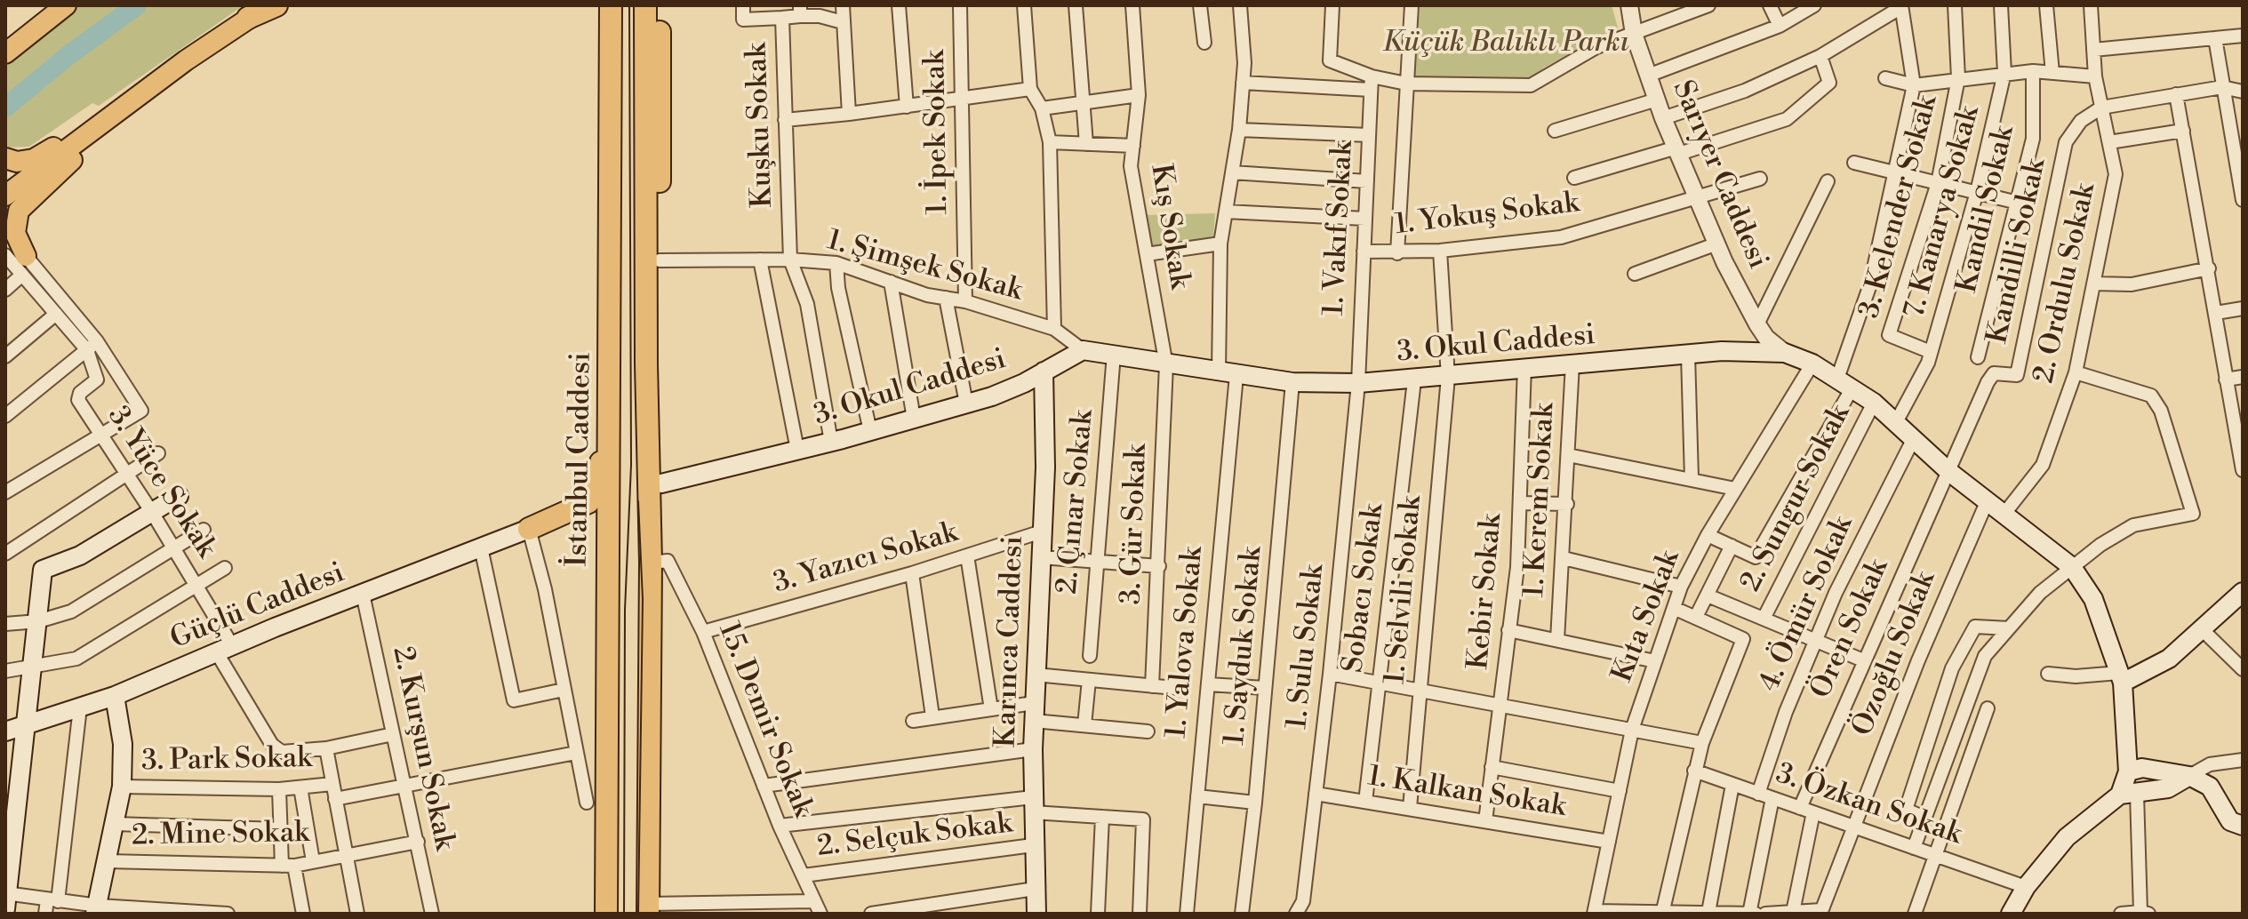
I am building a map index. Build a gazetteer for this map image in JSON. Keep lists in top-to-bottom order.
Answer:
{
  "streets": {
    "highway": ["İstanbul Caddesi"],
    "main road": ["3. Okul Caddesi", "Güçlü Caddesi", "Karınca Caddesi"],
    "street": [
      "Kuşku Sokak",
      "1. İpek Sokak",
      "Sarıyer Caddesi",
      "3. Kelender Sokak",
      "Kandil Sokak",
      "7. Kanarya Sokak",
      "1. Yokuş Sokak",
      "Kış Sokak",
      "1. Vakıf Sokak",
      "Kandilli Sokak",
      "1. Şimşek Sokak",
      "2. Ordulu Sokak",
      "3. Yüce Sokak",
      "2. Sungur Sokak",
      "1. Kerem Sokak",
      "2. Çınar Sokak",
      "3. Gür Sokak",
      "3. Yazıcı Sokak",
      "Sobacı Sokak",
      "1. Selvili Sokak",
      "Kebir Sokak",
      "4. Ömür Sokak",
      "Kıta Sokak",
      "Ören Sokak",
      "1. Yalova Sokak",
      "1. Sayduk Sokak",
      "1. Sulu Sokak",
      "Özoğlu Sokak",
      "15. Demir Sokak",
      "2. Kurşun Sokak",
      "3. Park Sokak",
      "1. Kalkan Sokak",
      "3. Özkan Sokak",
      "2. Mine Sokak",
      "2. Selçuk Sokak"
    ]
  },
  "crossings": [
    ["Kuşku Sokak", "1. Şimşek Sokak"],
    ["Kuşku Sokak", "3. Okul Caddesi"],
    ["1. İpek Sokak", "1. Şimşek Sokak"],
    ["Sarıyer Caddesi", "1. Yokuş Sokak"],
    ["Sarıyer Caddesi", "3. Okul Caddesi"],
    ["3. Kelender Sokak", "7. Kanarya Sokak"],
    ["7. Kanarya Sokak", "3. Okul Caddesi"],
    ["1. Yokuş Sokak", "1. Vakıf Sokak"],
    ["1. Yokuş Sokak", "1. Selvili Sokak"],
    ["Kış Sokak", "3. Okul Caddesi"],
    ["Kış Sokak", "3. Gür Sokak"],
    ["1. Vakıf Sokak", "3. Okul Caddesi"],
    ["1. Vakıf Sokak", "1. Sulu Sokak"],
    ["Kandilli Sokak", "2. Ordulu Sokak"],
    ["Kandilli Sokak", "3. Okul Caddesi"],
    ["Kandilli Sokak", "Ören Sokak"],
    ["1. Şimşek Sokak", "3. Okul Caddesi"],
    ["2. Ordulu Sokak", "3. Okul Caddesi"],
    ["3. Okul Caddesi", "2. Sungur Sokak"],
    ["3. Okul Caddesi", "1. Kerem Sokak"],
    ["3. Okul Caddesi", "2. Çınar Sokak"],
    ["3. Okul Caddesi", "3. Gür Sokak"],
    ["3. Okul Caddesi", "Sobacı Sokak"],
    ["3. Okul Caddesi", "1. Selvili Sokak"],
    ["3. Okul Caddesi", "Kebir Sokak"],
    ["3. Okul Caddesi", "4. Ömür Sokak"],
    ["3. Okul Caddesi", "Kıta Sokak"],
    ["3. Okul Caddesi", "Ören Sokak"],
    ["3. Okul Caddesi", "Karınca Caddesi"],
    ["3. Okul Caddesi", "1. Yalova Sokak"],
    ["3. Okul Caddesi", "1. Sayduk Sokak"],
    ["3. Okul Caddesi", "1. Sulu Sokak"],
    ["3. Okul Caddesi", "Özoğlu Sokak"],
    ["3. Yüce Sokak", "Güçlü Caddesi"],
    ["3. Yüce Sokak", "2. Kurşun Sokak"],
    ["3. Yazıcı Sokak", "Karınca Caddesi"],
    ["3. Yazıcı Sokak", "15. Demir Sokak"],
    ["Sobacı Sokak", "1. Kalkan Sokak"],
    ["1. Selvili Sokak", "1. Kalkan Sokak"],
    ["Kebir Sokak", "1. Kalkan Sokak"],
    ["4. Ömür Sokak", "3. Özkan Sokak"],
    ["Güçlü Caddesi", "2. Kurşun Sokak"],
    ["Kıta Sokak", "1. Kalkan Sokak"],
    ["Ören Sokak", "3. Özkan Sokak"],
    ["Karınca Caddesi", "2. Selçuk Sokak"],
    ["1. Sulu Sokak", "1. Kalkan Sokak"],
    ["Özoğlu Sokak", "3. Özkan Sokak"],
    ["15. Demir Sokak", "2. Selçuk Sokak"],
    ["2. Kurşun Sokak", "3. Park Sokak"],
    ["2. Kurşun Sokak", "2. Mine Sokak"]
  ],
  "parks": ["Küçük Balıklı Parkı"]
}
